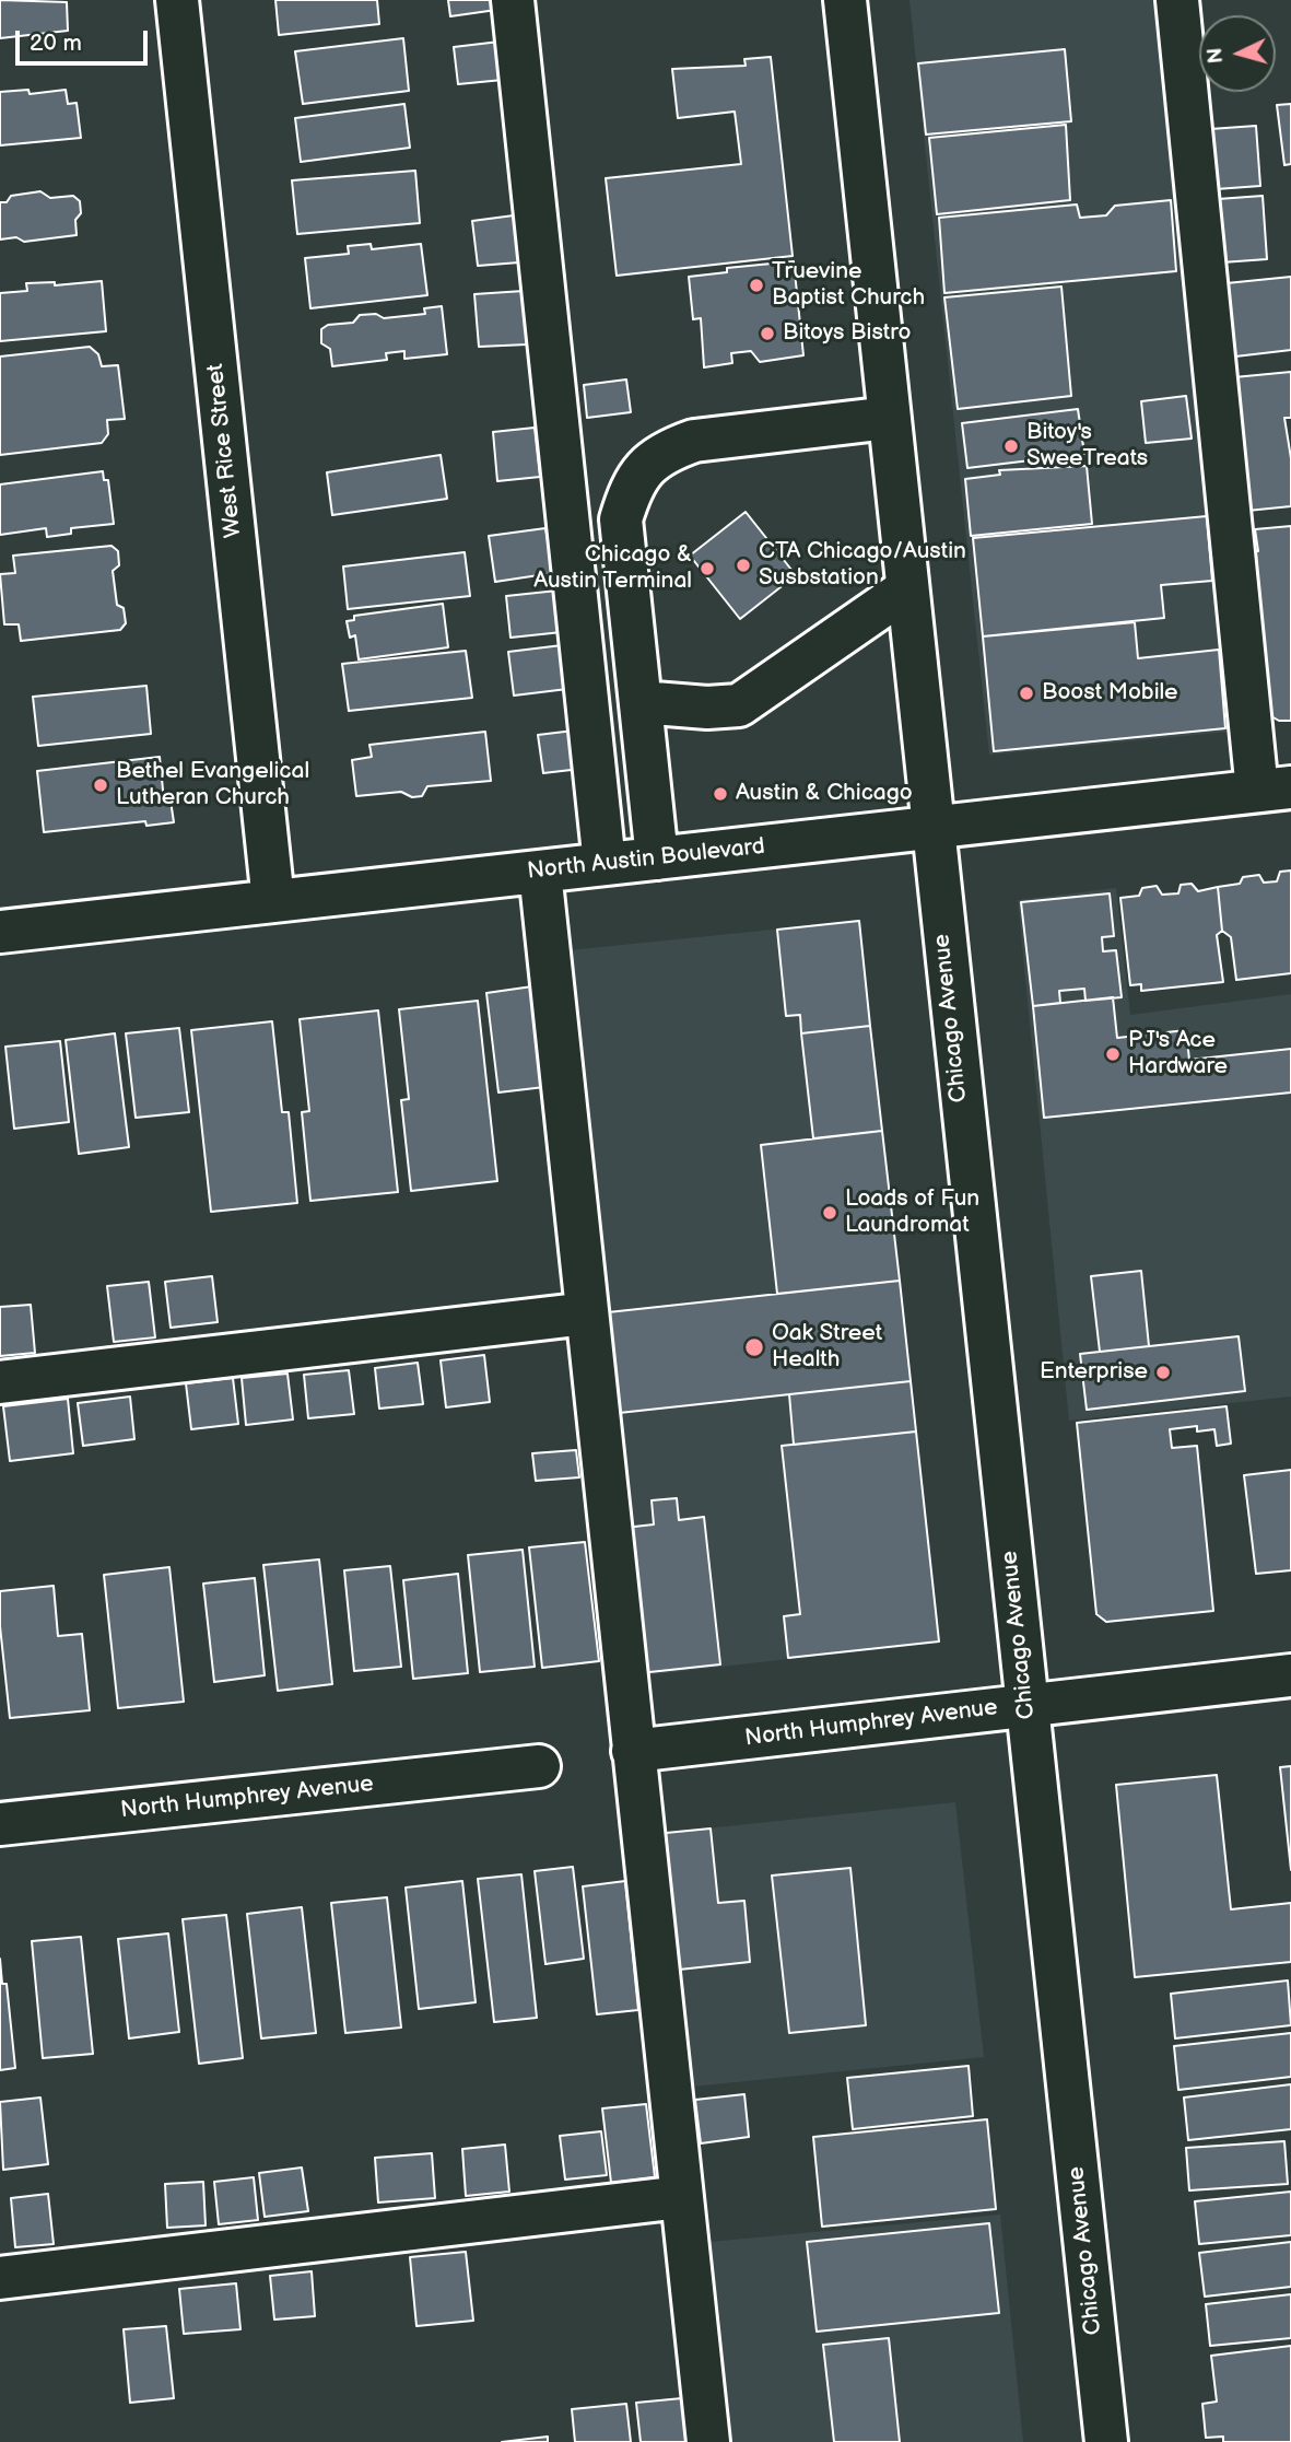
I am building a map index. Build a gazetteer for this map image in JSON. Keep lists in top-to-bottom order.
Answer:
{
  "streets": {
    "street": [
      "West Rice Street",
      "North Austin Boulevard",
      "Chicago Avenue",
      "North Humphrey Avenue"
    ]
  },
  "crossings": [
    ["West Rice Street", "North Austin Boulevard"],
    ["North Austin Boulevard", "Chicago Avenue"],
    ["Chicago Avenue", "North Humphrey Avenue"]
  ],
  "places": [
    "Truevine Baptist Church",
    "Bitoys Bistro",
    "Bitoy's SweeTreats",
    "CTA Chicago/Austin Susbstation",
    "Chicago & Austin Terminal",
    "Boost Mobile",
    "Bethel Evangelical Lutheran Church",
    "Austin & Chicago",
    "PJ's Ace Hardware",
    "Loads of Fun Laundromat",
    "Oak Street Health",
    "Enterprise"
  ],
  "scale_bar": "20 m",
  "north": "left"
}
